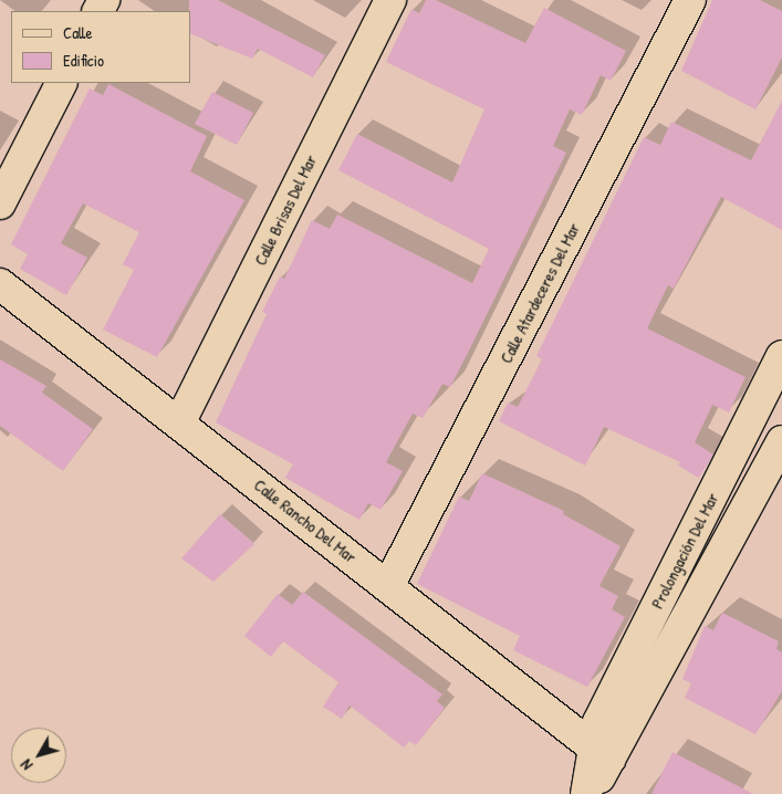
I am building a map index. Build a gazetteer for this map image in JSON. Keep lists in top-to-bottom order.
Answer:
{
  "streets": {
    "street": [
      "Calle Brisas Del Mar",
      "Calle Atardeceres Del Mar",
      "Calle Rancho Del Mar",
      "Prolongación Del Mar"
    ]
  },
  "crossings": [
    ["Calle Brisas Del Mar", "Calle Rancho Del Mar"],
    ["Calle Atardeceres Del Mar", "Calle Rancho Del Mar"],
    ["Calle Rancho Del Mar", "Prolongación Del Mar"]
  ],
  "legend": ["Calle", "Edificio"],
  "north": "bottom left"
}
